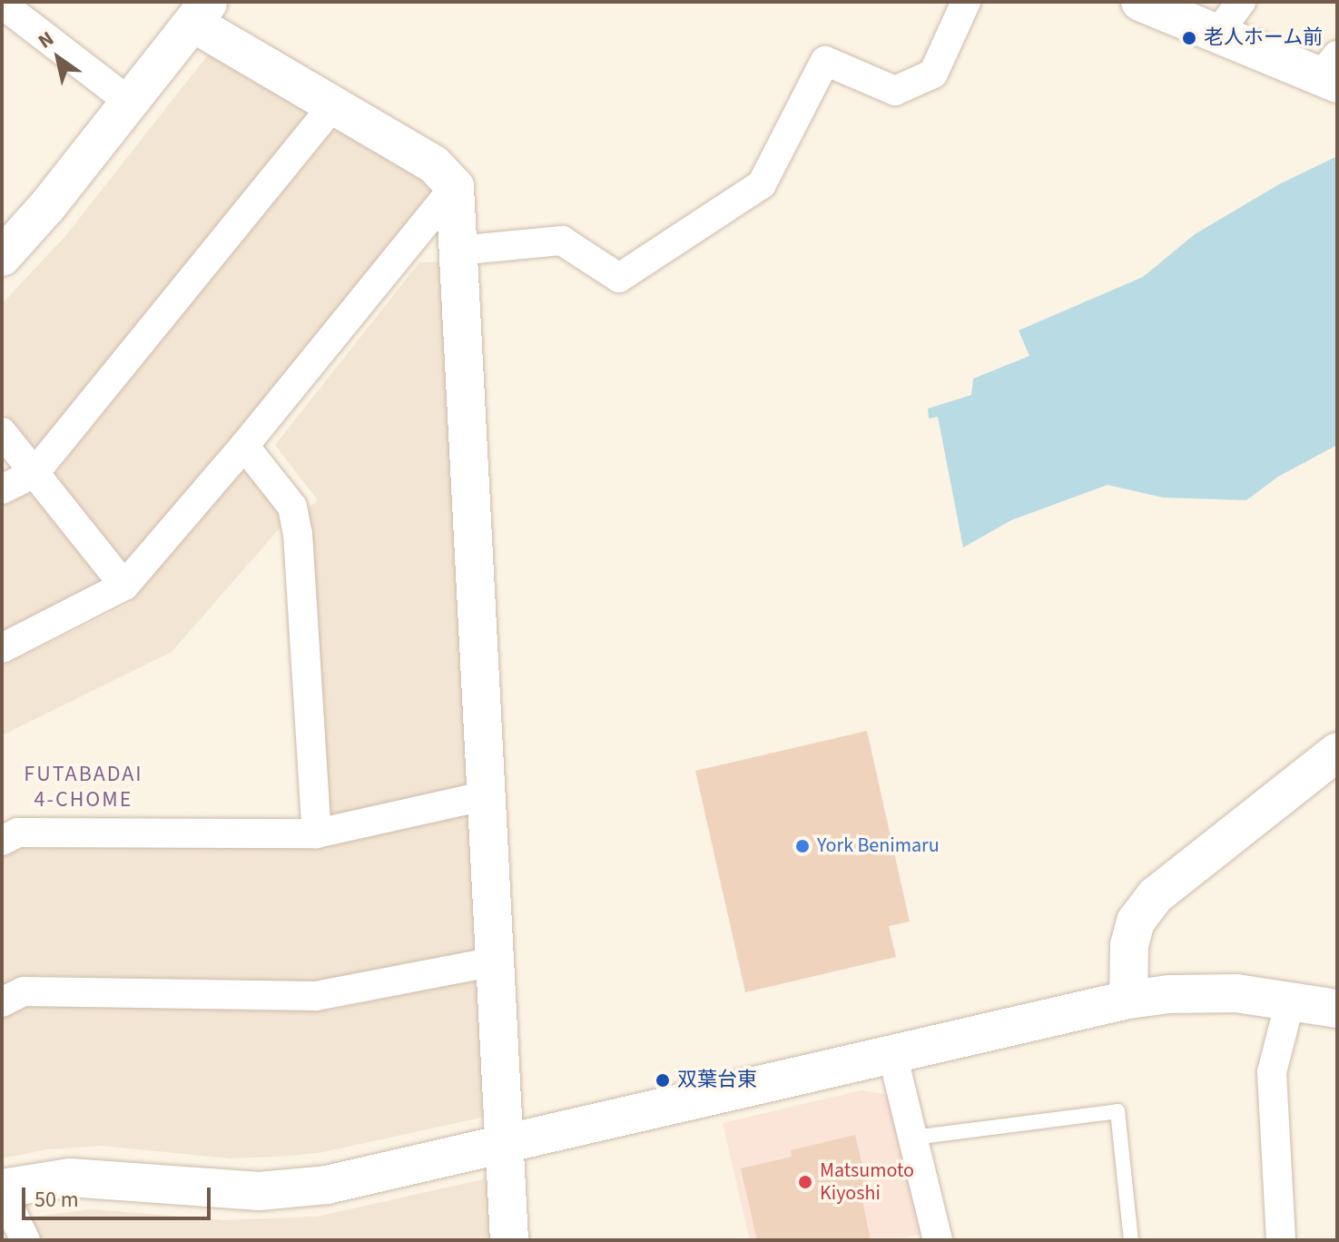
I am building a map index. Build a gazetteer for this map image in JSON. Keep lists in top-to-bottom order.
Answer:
{
  "districts": ["FUTABADAI 4-CHOME"],
  "places": [
    "老人ホーム前",
    "York Benimaru",
    "双葉台東",
    "Matsumoto Kiyoshi"
  ],
  "scale_bar": "50 m",
  "north": "top left"
}
